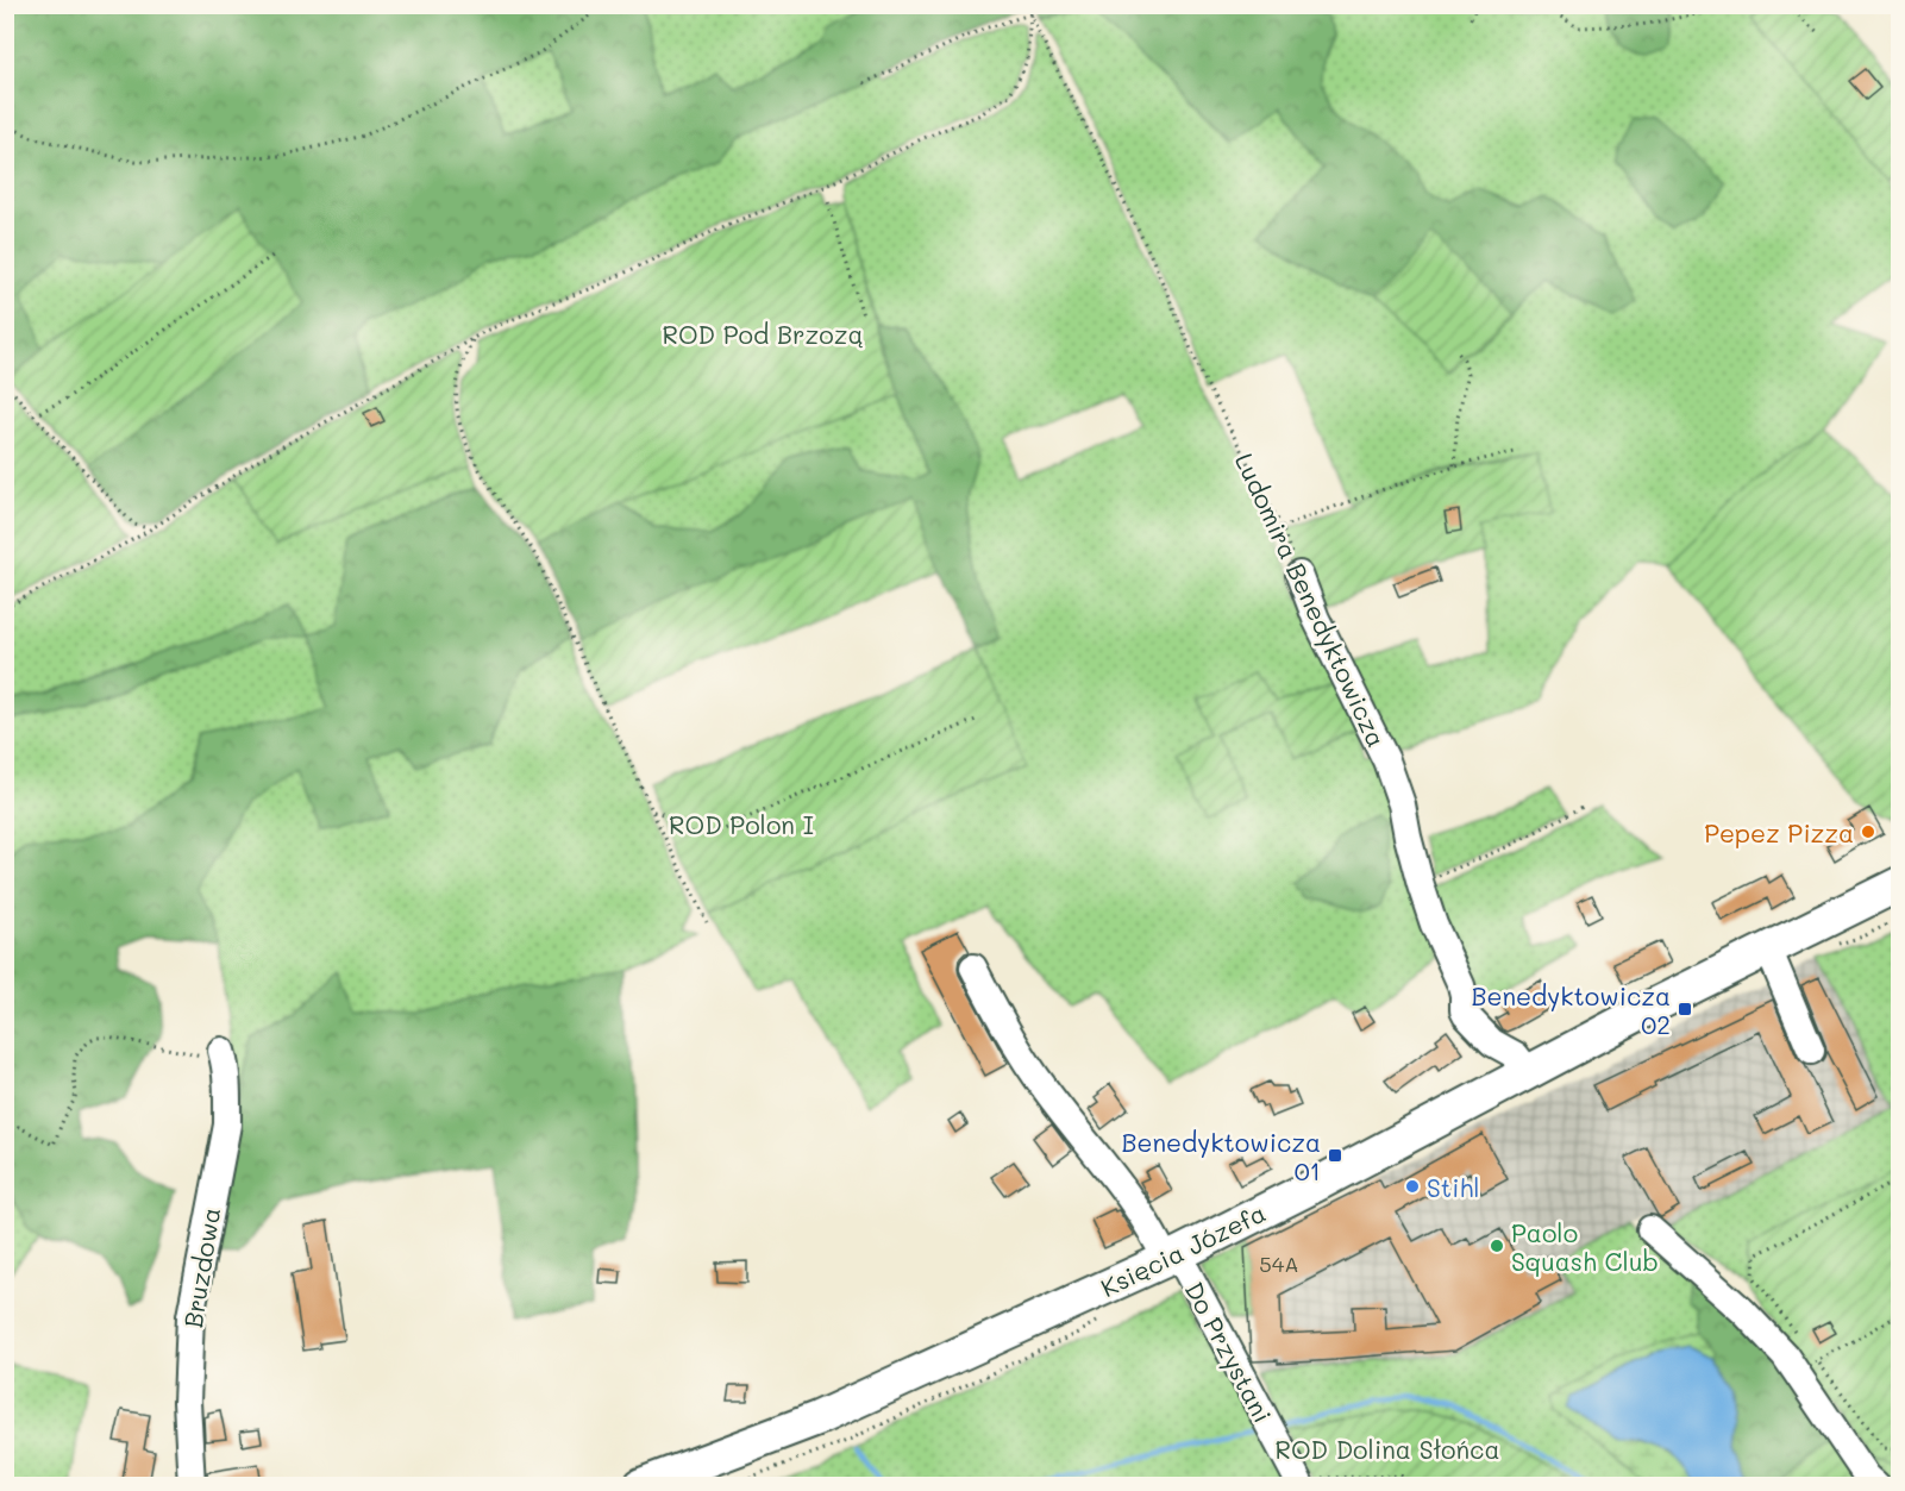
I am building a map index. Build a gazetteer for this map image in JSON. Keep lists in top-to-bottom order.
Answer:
{
  "streets": {
    "main road": ["Księcia Józefa"],
    "street": ["Ludomira Benedyktowicza", "Bruzdowa", "Do Przystani"]
  },
  "crossings": [
    ["Ludomira Benedyktowicza", "Księcia Józefa"],
    ["Księcia Józefa", "Do Przystani"]
  ],
  "parks": ["ROD Pod Brzozą", "ROD Polon I", "ROD Dolina Słońca"],
  "places": {
    "other": ["Pepez Pizza", "Stihl", "Paolo Squash Club"],
    "transit": ["Benedyktowicza 02", "Benedyktowicza 01"]
  },
  "house_numbers": ["54A"]
}
